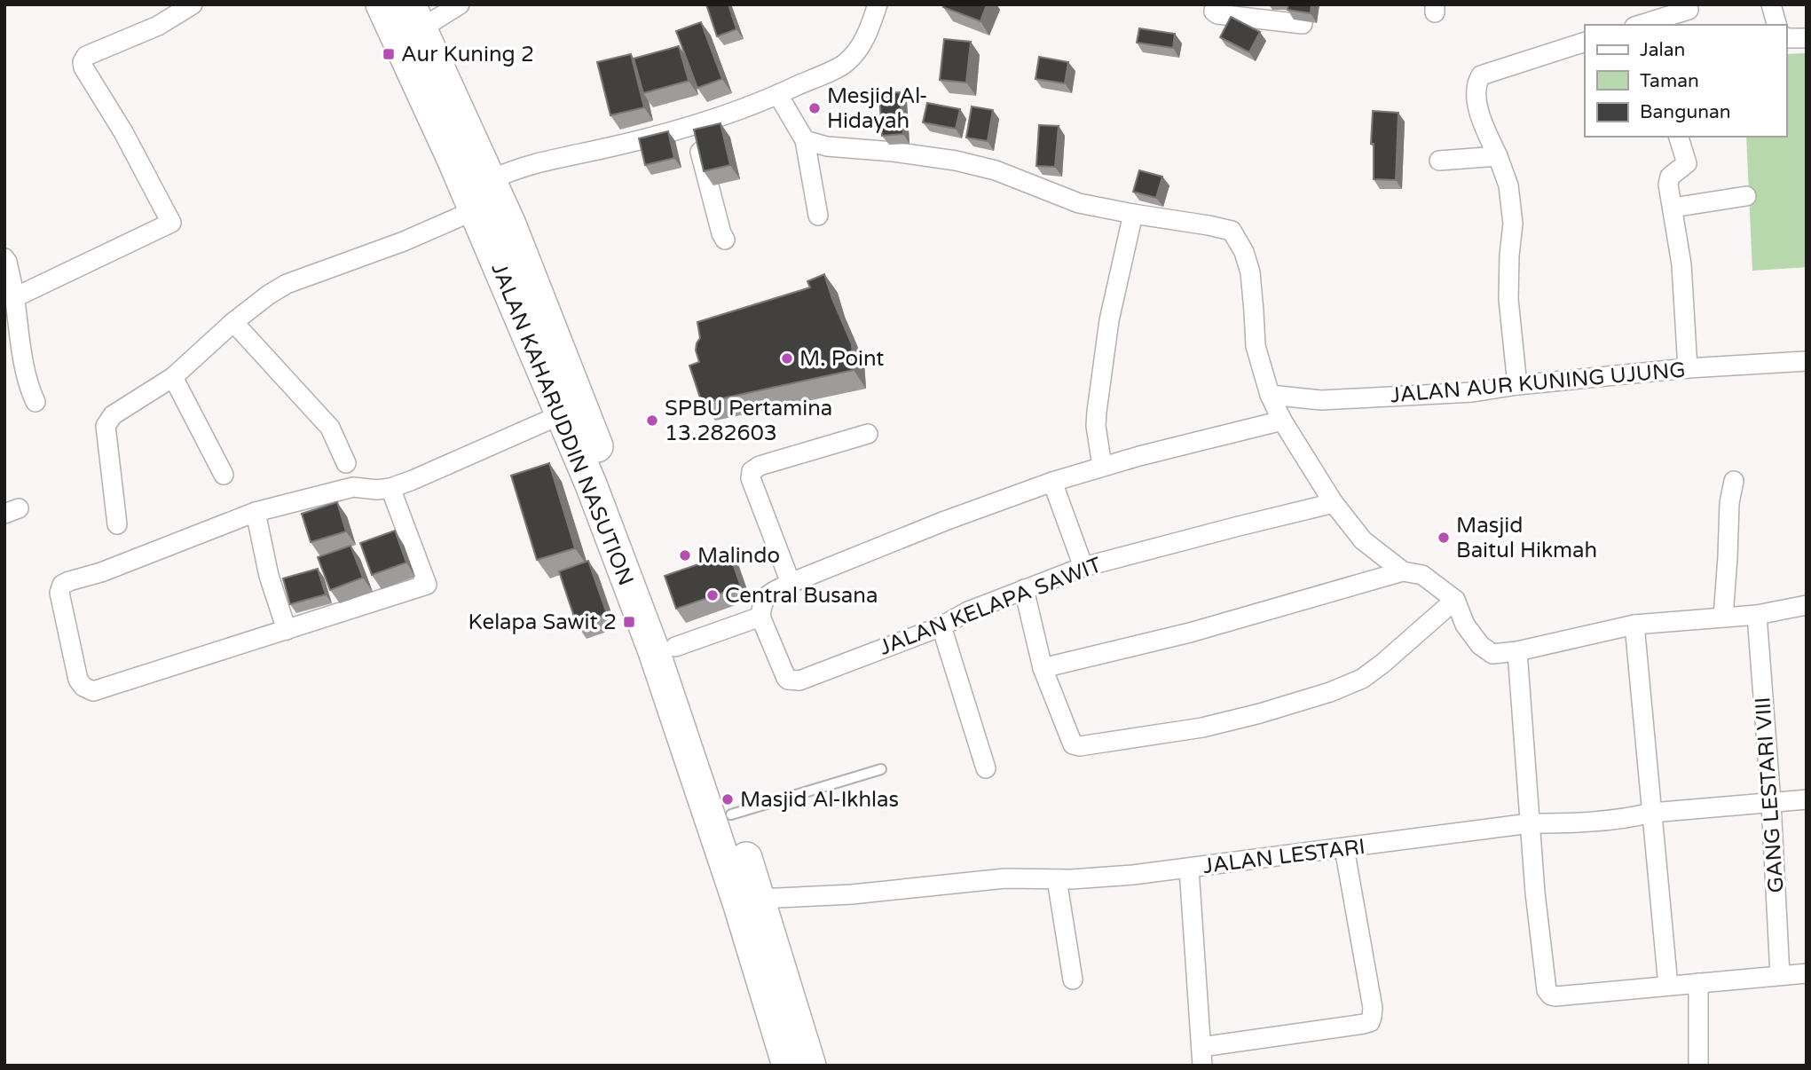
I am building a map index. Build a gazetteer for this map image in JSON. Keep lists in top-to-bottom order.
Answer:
{
  "streets": {
    "highway": ["JALAN KAHARUDDIN NASUTION"],
    "street": [
      "JALAN AUR KUNING UJUNG",
      "JALAN KELAPA SAWIT",
      "GANG LESTARI VIII",
      "JALAN LESTARI"
    ]
  },
  "crossings": [
    ["JALAN KAHARUDDIN NASUTION", "JALAN LESTARI"],
    ["GANG LESTARI VIII", "JALAN LESTARI"]
  ],
  "places": {
    "transit": ["Aur Kuning 2", "Kelapa Sawit 2"],
    "other": [
      "Mesjid Al- Hidayah",
      "M. Point",
      "SPBU Pertamina 13.282603",
      "Masjid Baitul Hikmah",
      "Malindo",
      "Central Busana",
      "Masjid Al-Ikhlas"
    ]
  },
  "legend": ["Jalan", "Taman", "Bangunan"]
}
